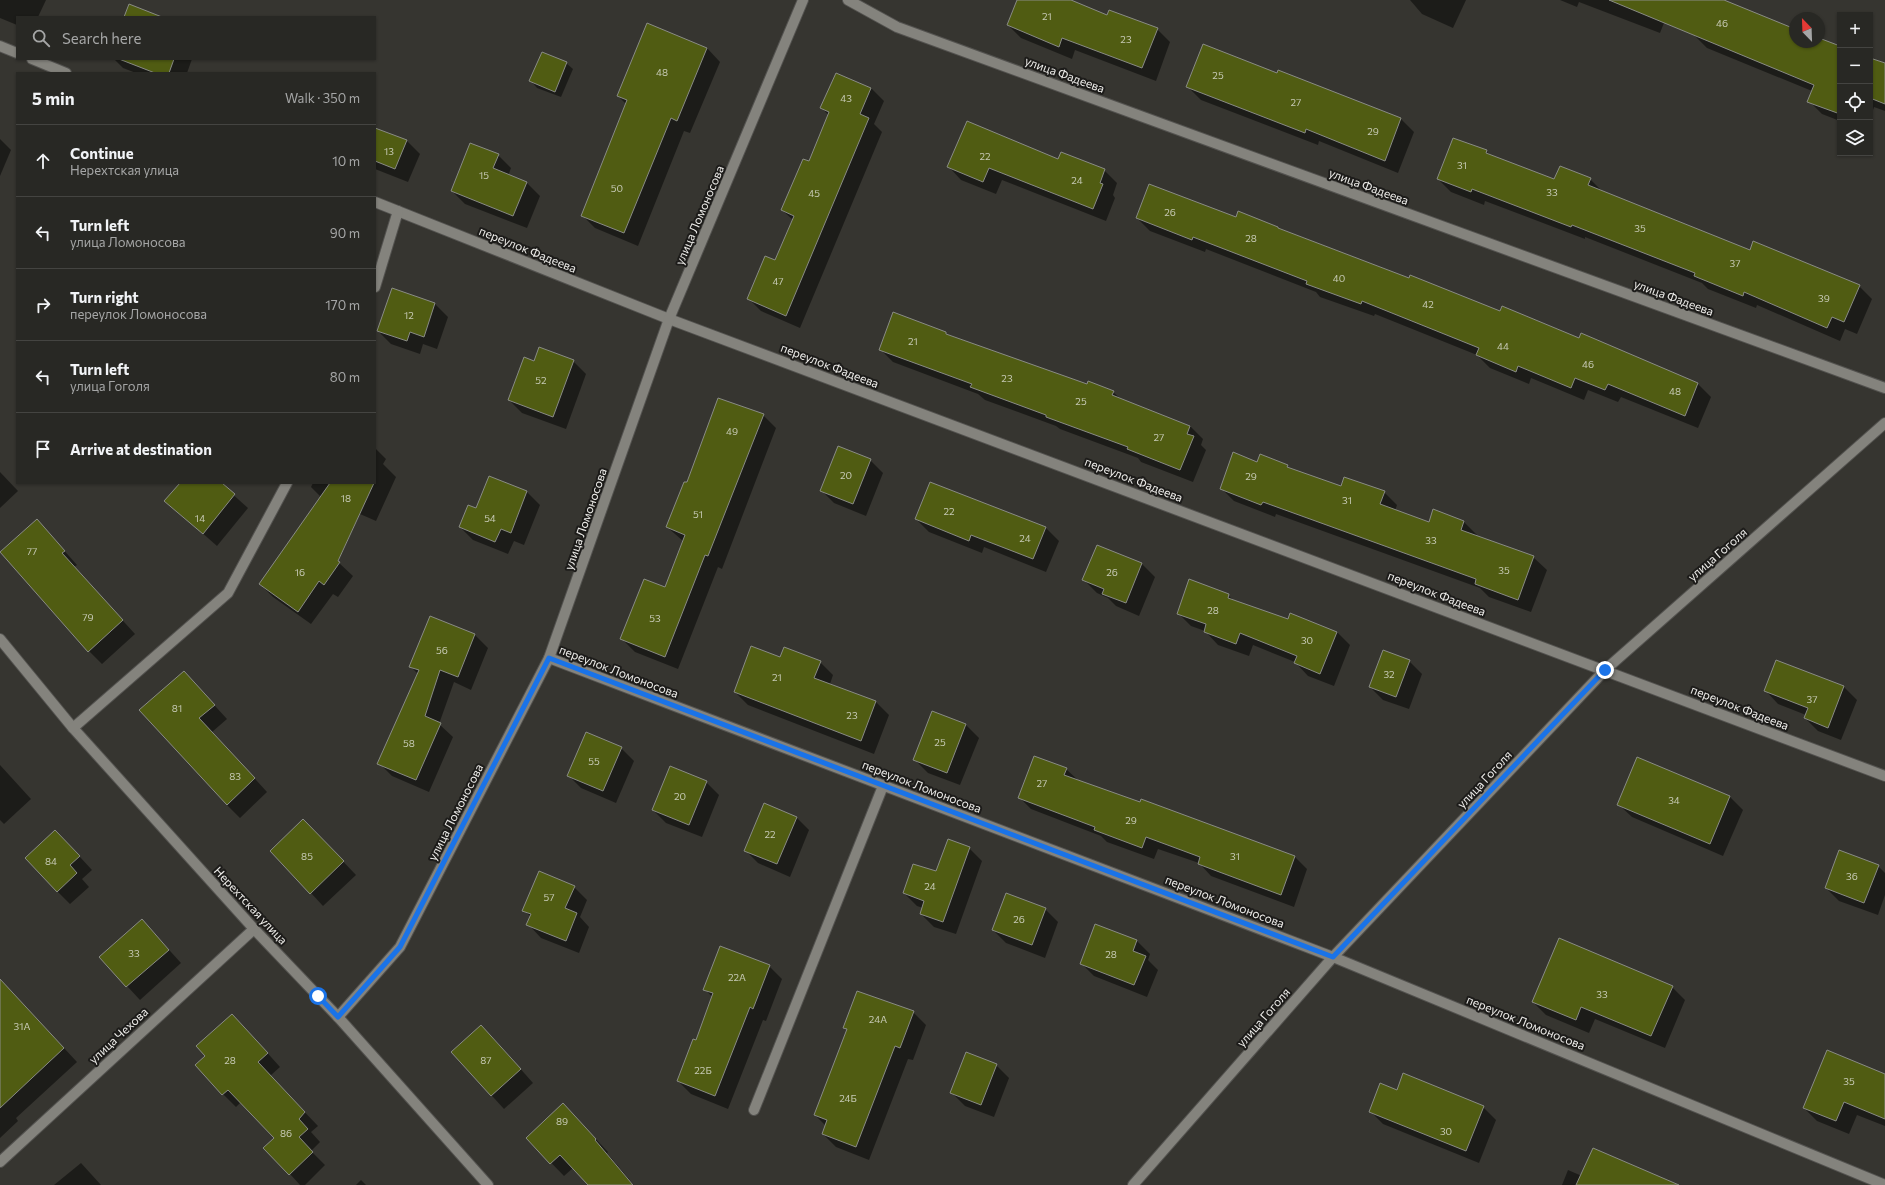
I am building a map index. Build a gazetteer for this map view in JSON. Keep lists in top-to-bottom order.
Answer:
{
  "streets": {
    "street": [
      "улица Фадеева",
      "улица Ломоносова",
      "переулок Фадеева",
      "улица Гоголя",
      "переулок Ломоносова",
      "Нерехтская улица",
      "улица Чехова"
    ]
  },
  "crossings": [
    ["улица Ломоносова", "переулок Фадеева"],
    ["улица Ломоносова", "переулок Ломоносова"],
    ["улица Ломоносова", "Нерехтская улица"],
    ["переулок Фадеева", "улица Гоголя"],
    ["улица Гоголя", "переулок Ломоносова"],
    ["Нерехтская улица", "улица Чехова"]
  ],
  "house_numbers": [
    "21",
    "46",
    "23",
    "48",
    "25",
    "43",
    "27",
    "29",
    "13",
    "22",
    "31",
    "15",
    "24",
    "50",
    "33",
    "45",
    "26",
    "35",
    "28",
    "37",
    "40",
    "47",
    "39",
    "42",
    "12",
    "21",
    "44",
    "46",
    "23",
    "52",
    "48",
    "25",
    "49",
    "27",
    "20",
    "29",
    "18",
    "31",
    "22",
    "51",
    "14",
    "54",
    "24",
    "33",
    "77",
    "35",
    "16",
    "26",
    "28",
    "79",
    "53",
    "30",
    "56",
    "32",
    "21",
    "37",
    "81",
    "23",
    "25",
    "58",
    "55",
    "83",
    "27",
    "20",
    "34",
    "29",
    "22",
    "85",
    "31",
    "84",
    "36",
    "24",
    "57",
    "26",
    "33",
    "28",
    "22А",
    "33",
    "24А",
    "31А",
    "28",
    "87",
    "22Б",
    "35",
    "24Б",
    "89",
    "30",
    "86"
  ],
  "north": "top left",
  "page": {
    "map_buttons": ["+", "−"],
    "search": "Search here",
    "heading": ["5 min", "Walk · 350 m"],
    "list": [
      ["Continue", "Нерехтская улица", "10 m"],
      ["Turn left", "улица Ломоносова", "90 m"],
      ["Turn right", "переулок Ломоносова", "170 m"],
      ["Turn left", "улица Гоголя", "80 m"],
      "Arrive at destination"
    ]
  }
}
